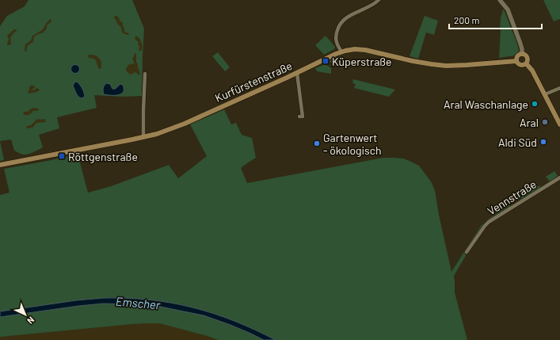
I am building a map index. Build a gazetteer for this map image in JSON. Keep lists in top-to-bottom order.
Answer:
{
  "streets": {
    "main road": ["Kurfürstenstraße"],
    "street": ["Vennstraße"]
  },
  "water": ["Emscher"],
  "places": {
    "transit": ["Küperstraße", "Röttgenstraße"],
    "other": [
      "Aral Waschanlage",
      "Aral",
      "Aldi Süd",
      "Gartenwert - ökologisch"
    ]
  },
  "scale_bar": "200 m",
  "north": "bottom right"
}
